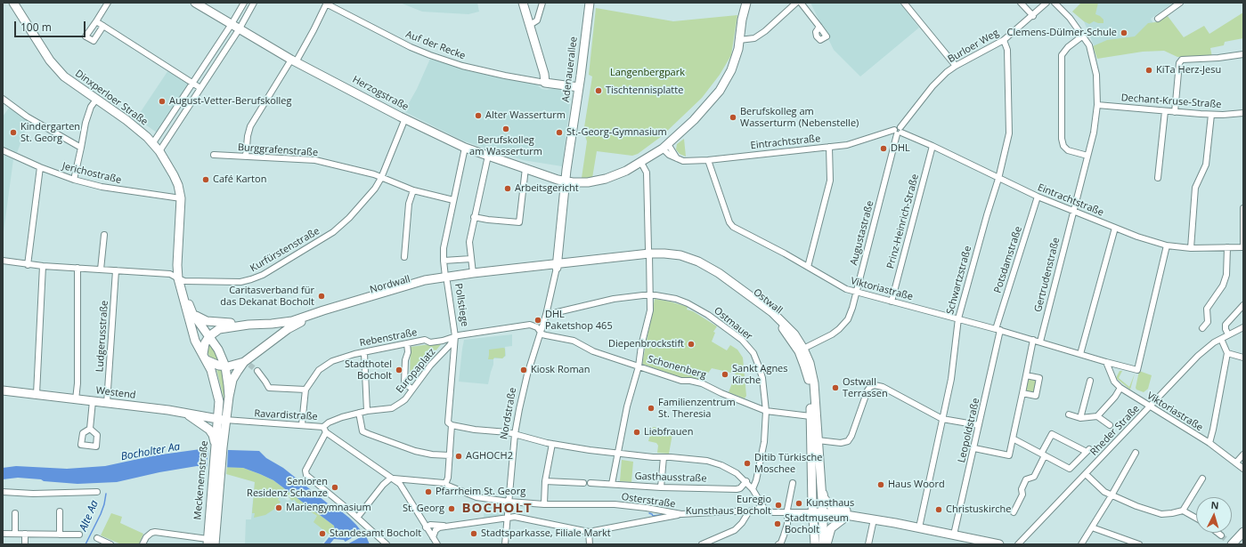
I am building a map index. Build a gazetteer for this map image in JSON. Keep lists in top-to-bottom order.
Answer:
{
  "streets": {
    "main road": [
      "Adenauerallee",
      "Herzogstraße",
      "Dinxperloer Straße",
      "Nordwall",
      "Ostwall",
      "Westend",
      "Meckenemstraße"
    ],
    "street": [
      "Auf der Recke",
      "Burloer Weg",
      "Dechant-Kruse-Straße",
      "Eintrachtstraße",
      "Burggrafenstraße",
      "Jerichostraße",
      "Prinz-Heinrich-Straße",
      "Augustastraße",
      "Kurfürstenstraße",
      "Potsdamstraße",
      "Gertrudenstraße",
      "Schwartzstraße",
      "Viktoriastraße",
      "Pollstiege",
      "Ostmauer",
      "Ludgerusstraße",
      "Rebenstraße",
      "Schonenberg",
      "Europaplatz",
      "Nordstraße",
      "Ravardistraße",
      "Leopoldstraße",
      "Rheder Straße",
      "Gasthausstraße",
      "Osterstraße"
    ]
  },
  "crossings": [
    ["Burloer Weg", "Eintrachtstraße"],
    ["Burloer Weg", "Augustastraße"],
    ["Burloer Weg", "Schwartzstraße"],
    ["Adenauerallee", "Herzogstraße"],
    ["Herzogstraße", "Eintrachtstraße"],
    ["Herzogstraße", "Kurfürstenstraße"],
    ["Herzogstraße", "Pollstiege"],
    ["Dinxperloer Straße", "Jerichostraße"],
    ["Dinxperloer Straße", "Kurfürstenstraße"],
    ["Dinxperloer Straße", "Nordwall"],
    ["Dinxperloer Straße", "Westend"],
    ["Dinxperloer Straße", "Ravardistraße"],
    ["Dinxperloer Straße", "Meckenemstraße"],
    ["Dechant-Kruse-Straße", "Gertrudenstraße"],
    ["Eintrachtstraße", "Prinz-Heinrich-Straße"],
    ["Eintrachtstraße", "Augustastraße"],
    ["Eintrachtstraße", "Potsdamstraße"],
    ["Eintrachtstraße", "Gertrudenstraße"],
    ["Eintrachtstraße", "Schwartzstraße"],
    ["Eintrachtstraße", "Viktoriastraße"],
    ["Burggrafenstraße", "Kurfürstenstraße"],
    ["Burggrafenstraße", "Pollstiege"],
    ["Prinz-Heinrich-Straße", "Viktoriastraße"],
    ["Augustastraße", "Viktoriastraße"],
    ["Augustastraße", "Ostwall"],
    ["Kurfürstenstraße", "Ludgerusstraße"],
    ["Potsdamstraße", "Viktoriastraße"],
    ["Potsdamstraße", "Leopoldstraße"],
    ["Gertrudenstraße", "Viktoriastraße"],
    ["Schwartzstraße", "Viktoriastraße"],
    ["Nordwall", "Ostwall"],
    ["Nordwall", "Pollstiege"],
    ["Viktoriastraße", "Leopoldstraße"],
    ["Viktoriastraße", "Rheder Straße"],
    ["Ostwall", "Schonenberg"],
    ["Pollstiege", "Rebenstraße"],
    ["Pollstiege", "Europaplatz"],
    ["Pollstiege", "Ravardistraße"],
    ["Ostmauer", "Schonenberg"],
    ["Ostmauer", "Nordstraße"],
    ["Ludgerusstraße", "Westend"],
    ["Rebenstraße", "Schonenberg"],
    ["Rebenstraße", "Europaplatz"],
    ["Rebenstraße", "Nordstraße"],
    ["Rebenstraße", "Ravardistraße"],
    ["Europaplatz", "Ravardistraße"],
    ["Westend", "Ravardistraße"],
    ["Westend", "Meckenemstraße"],
    ["Nordstraße", "Osterstraße"],
    ["Ravardistraße", "Meckenemstraße"]
  ],
  "districts": ["BOCHOLT"],
  "water": ["Bocholter Aa", "Alte Aa"],
  "parks": ["Langenbergpark"],
  "places": [
    "Clemens-Dülmer-Schule",
    "KiTa Herz-Jesu",
    "Tischtennisplatte",
    "August-Vetter-Berufskolleg",
    "Alter Wasserturm",
    "Berufskolleg am Wasserturm (Nebenstelle)",
    "Berufskolleg am Wasserturm",
    "Kindergarten St. Georg",
    "St.-Georg-Gymnasium",
    "DHL",
    "Café Karton",
    "Arbeitsgericht",
    "Caritasverband für das Dekanat Bocholt",
    "DHL Paketshop 465",
    "Diepenbrockstift",
    "Stadthotel Bocholt",
    "Kiosk Roman",
    "Sankt Agnes Kirche",
    "Ostwall Terrassen",
    "Familienzentrum St. Theresia",
    "Liebfrauen",
    "AGHOCH2",
    "Ditib Türkische Moschee",
    "Haus Woord",
    "Senioren Residenz Schanze",
    "Pfarrheim St. Georg",
    "Kunsthaus",
    "Euregio Kunsthaus Bocholt",
    "Mariengymnasium",
    "St. Georg",
    "Christuskirche",
    "Stadtmuseum Bocholt",
    "Standesamt Bocholt",
    "Stadtsparkasse, Filiale Markt"
  ],
  "scale_bar": "100 m",
  "north": "top"
}
